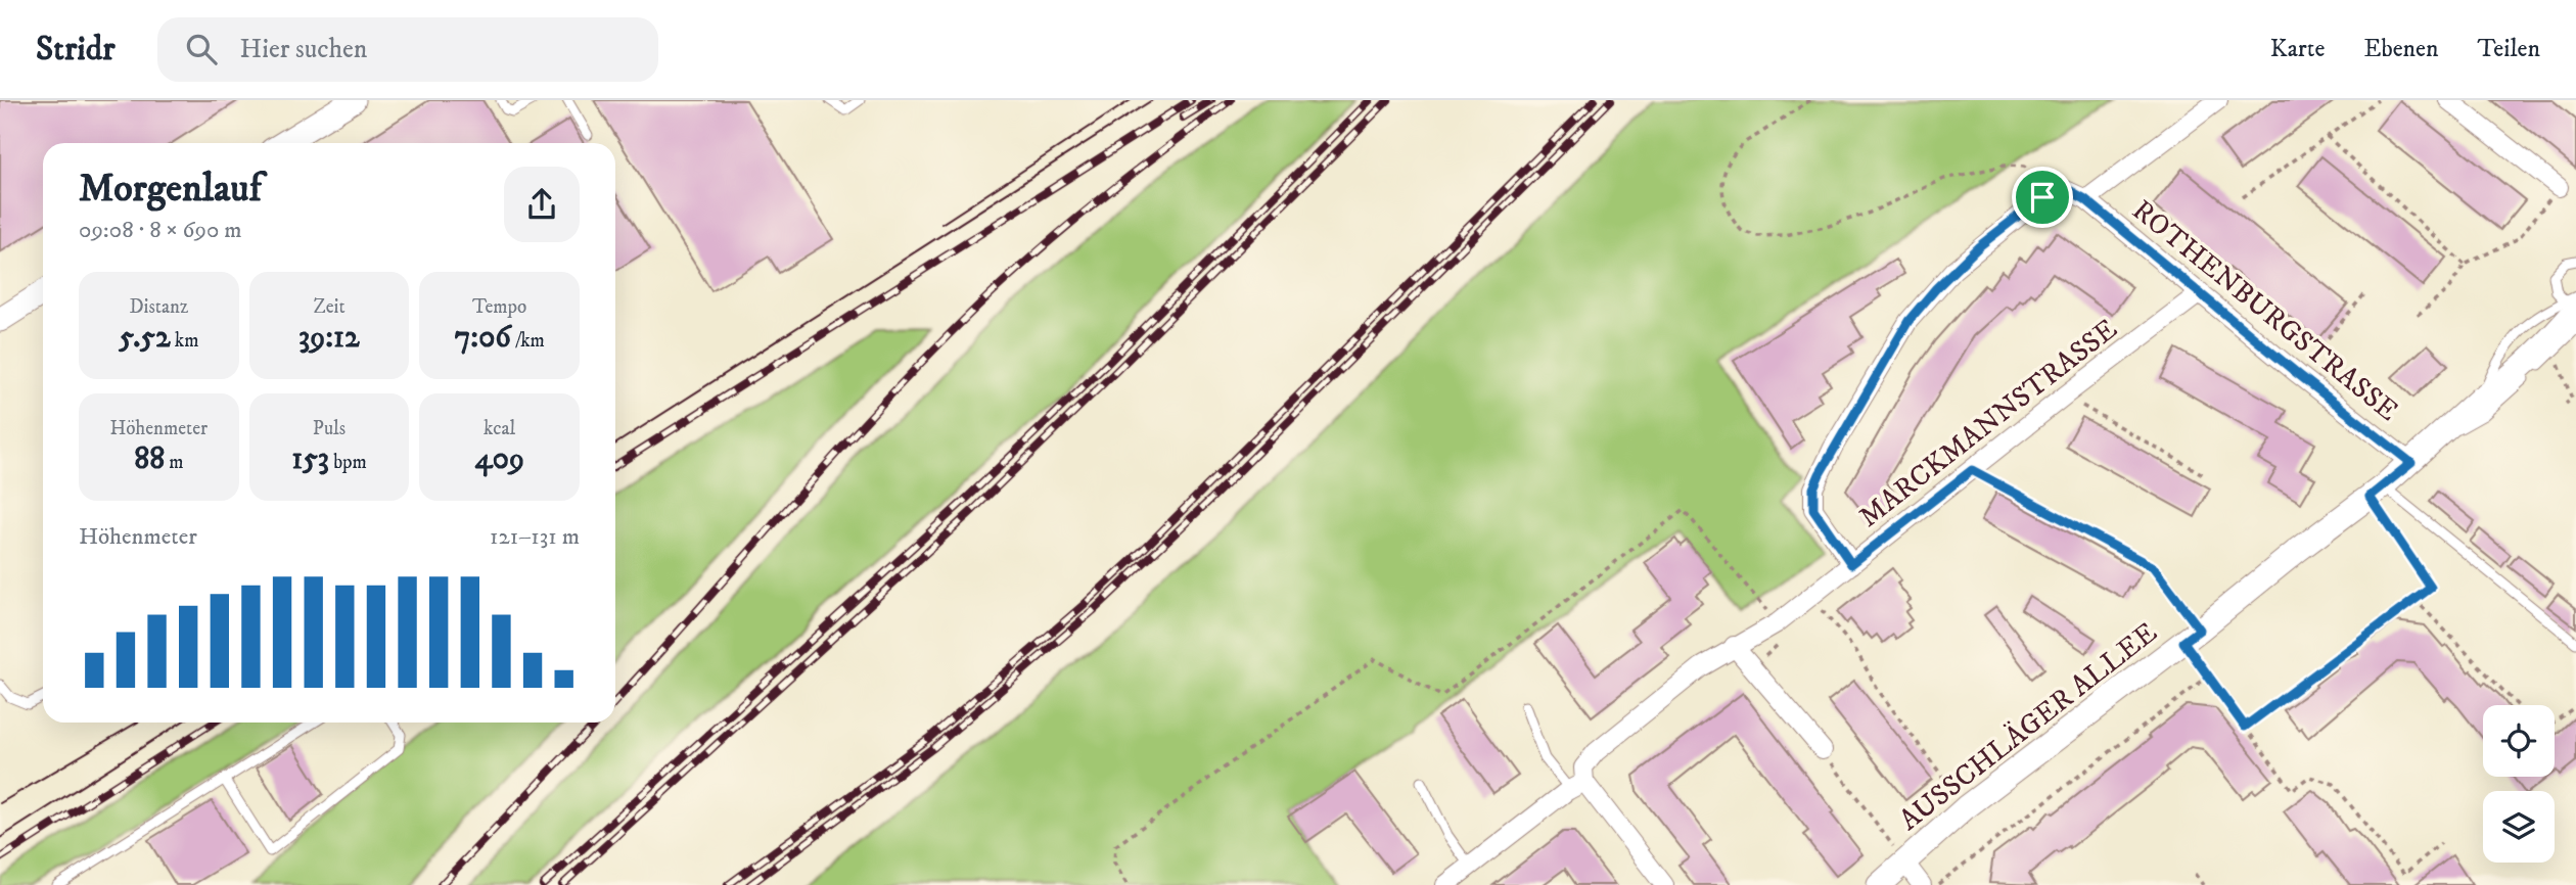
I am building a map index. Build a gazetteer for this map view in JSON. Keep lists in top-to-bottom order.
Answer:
{
  "streets": {
    "street": ["ROTHENBURGSTRASSE", "MARCKMANNSTRASSE", "AUSSCHLÄGER ALLEE"]
  },
  "crossings": [
    ["ROTHENBURGSTRASSE", "MARCKMANNSTRASSE"],
    ["ROTHENBURGSTRASSE", "AUSSCHLÄGER ALLEE"]
  ],
  "page": {
    "header": "Stridr",
    "search": "Hier suchen",
    "nav": ["Karte", "Ebenen", "Teilen"],
    "heading": ["Morgenlauf", "09:08 · 8 × 690 m"],
    "stats": [
      ["Distanz", "5.52 km"],
      ["Zeit", "39:12"],
      ["Tempo", "7:06 /km"],
      ["Höhenmeter", "88 m"],
      ["Puls", "153 bpm"],
      ["kcal", "409"]
    ],
    "chart": ["Höhenmeter", "121–131 m"]
  }
}
